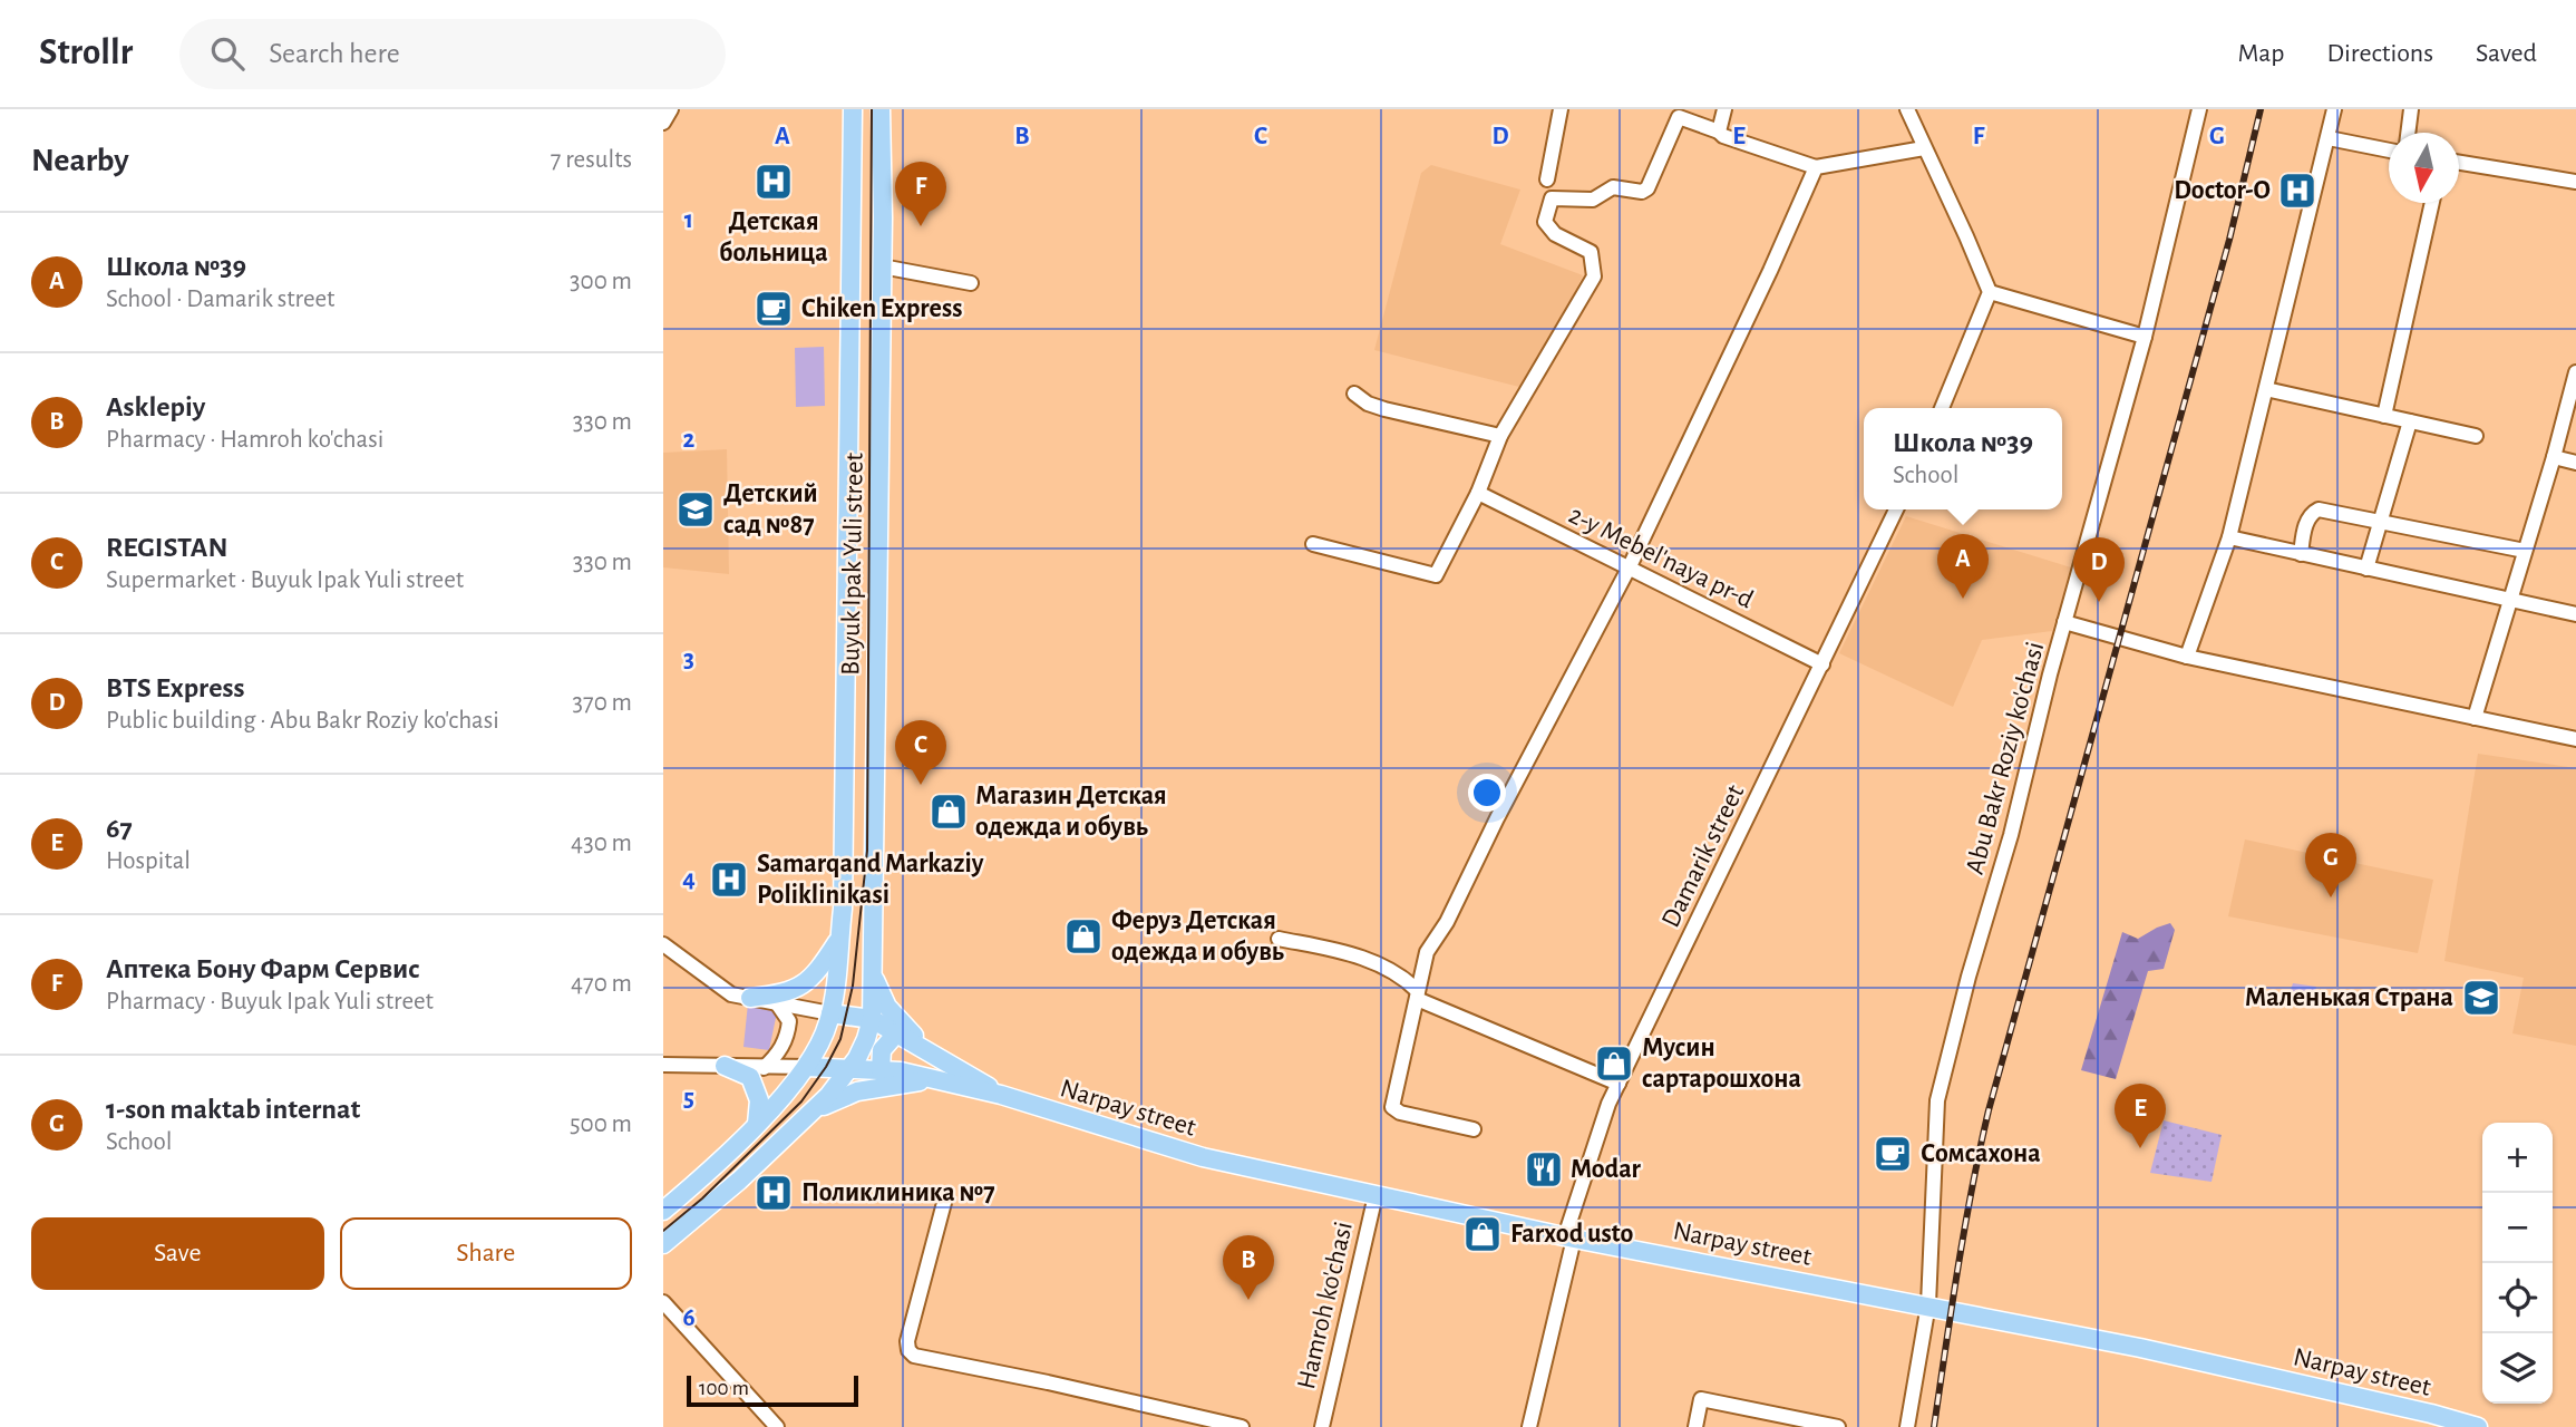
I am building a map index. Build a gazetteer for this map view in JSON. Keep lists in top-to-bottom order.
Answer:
{
  "streets": {
    "main road": ["Buyuk Ipak Yuli street", "Narpay street"],
    "street": [
      "2-y Mebel'naya pr-d",
      "Abu Bakr Roziy ko'chasi",
      "Damarik street",
      "Hamroh ko'chasi"
    ]
  },
  "crossings": [
    ["2-y Mebel'naya pr-d", "Damarik street"],
    ["Buyuk Ipak Yuli street", "Narpay street"],
    ["Abu Bakr Roziy ko'chasi", "Narpay street"],
    ["Damarik street", "Narpay street"],
    ["Narpay street", "Hamroh ko'chasi"]
  ],
  "places": {
    "hospital": [
      "Детская больница",
      "Doctor-O",
      "Samarqand Markaziy Poliklinikasi",
      "Поликлиника №7"
    ],
    "cafe": ["Chiken Express", "Сомсахона"],
    "school or university": ["Детский сад №87", "Маленькая Страна"],
    "shop": [
      "Магазин Детская одежда и обувь",
      "Феруз Детская одежда и обувь",
      "Мусин сартарошхона",
      "Farxod usto"
    ],
    "restaurant": ["Modar"]
  },
  "scale_bar": "100 m",
  "north": "bottom",
  "page": {
    "header": "Strollr",
    "search": "Search here",
    "nav": ["Map", "Directions", "Saved"],
    "heading": ["Nearby", "7 results"],
    "pins": [
      "F",
      "A",
      "D",
      "C",
      "G",
      "E",
      "B"
    ],
    "list": [
      {
        "mark": "A",
        "name": "Школа №39",
        "note": "School · Damarik street",
        "value": "300 m"
      },
      {
        "mark": "B",
        "name": "Asklepiy",
        "note": "Pharmacy · Hamroh ko'chasi",
        "value": "330 m"
      },
      {
        "mark": "C",
        "name": "REGISTAN",
        "note": "Supermarket · Buyuk Ipak Yuli street",
        "value": "330 m"
      },
      {
        "mark": "D",
        "name": "BTS Express",
        "note": "Public building · Abu Bakr Roziy ko'chasi",
        "value": "370 m"
      },
      {
        "mark": "E",
        "name": "67",
        "note": "Hospital",
        "value": "430 m"
      },
      {
        "mark": "F",
        "name": "Аптека Бону Фарм Сервис",
        "note": "Pharmacy · Buyuk Ipak Yuli street",
        "value": "470 m"
      },
      {
        "mark": "G",
        "name": "1-son maktab internat",
        "note": "School",
        "value": "500 m"
      }
    ],
    "popup": ["Школа №39", "School"],
    "map_buttons": ["+", "−"],
    "buttons": ["Save", "Share"],
    "scale": "100 m"
  },
  "grid": {
    "columns": [
      "A",
      "B",
      "C",
      "D",
      "E",
      "F",
      "G"
    ],
    "rows": [
      "1",
      "2",
      "3",
      "4",
      "5",
      "6"
    ]
  }
}
